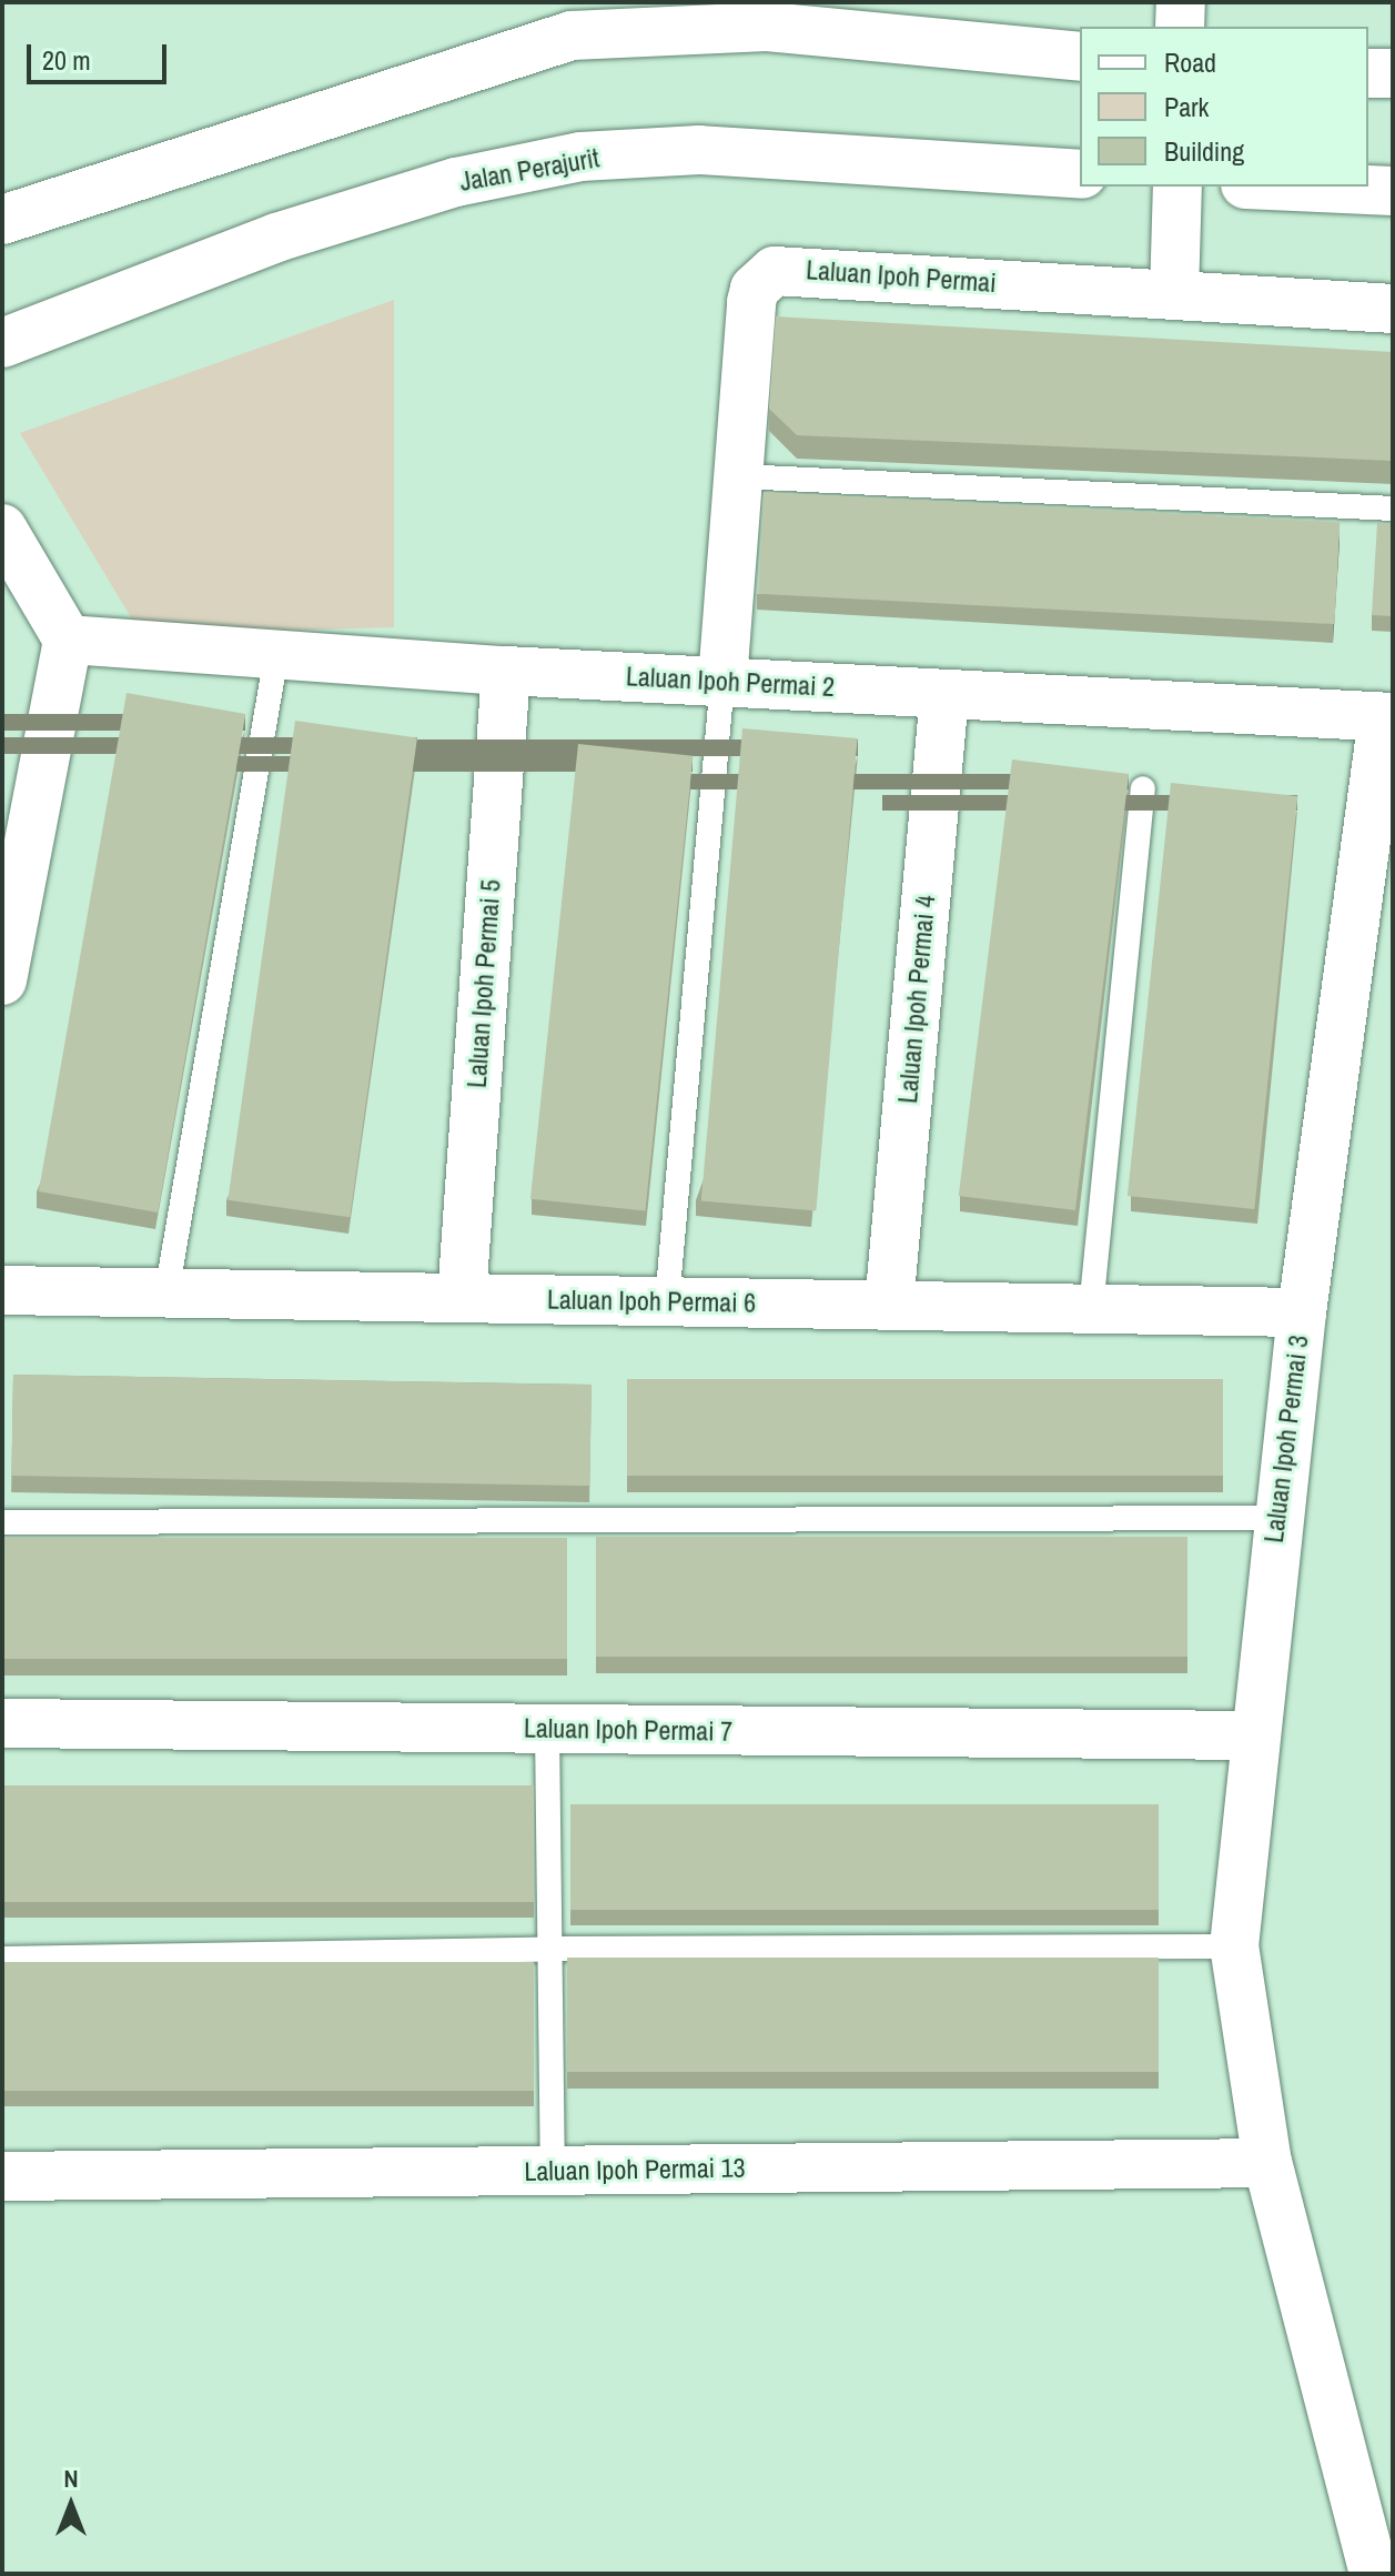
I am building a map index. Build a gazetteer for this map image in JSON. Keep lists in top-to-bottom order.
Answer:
{
  "streets": {
    "street": [
      "Jalan Perajurit",
      "Laluan Ipoh Permai",
      "Laluan Ipoh Permai 2",
      "Laluan Ipoh Permai 5",
      "Laluan Ipoh Permai 4",
      "Laluan Ipoh Permai 6",
      "Laluan Ipoh Permai 3",
      "Laluan Ipoh Permai 7",
      "Laluan Ipoh Permai 13"
    ]
  },
  "crossings": [
    ["Laluan Ipoh Permai", "Laluan Ipoh Permai 2"],
    ["Laluan Ipoh Permai 2", "Laluan Ipoh Permai 5"],
    ["Laluan Ipoh Permai 2", "Laluan Ipoh Permai 4"],
    ["Laluan Ipoh Permai 2", "Laluan Ipoh Permai 3"],
    ["Laluan Ipoh Permai 5", "Laluan Ipoh Permai 6"],
    ["Laluan Ipoh Permai 4", "Laluan Ipoh Permai 6"],
    ["Laluan Ipoh Permai 6", "Laluan Ipoh Permai 3"],
    ["Laluan Ipoh Permai 3", "Laluan Ipoh Permai 7"],
    ["Laluan Ipoh Permai 3", "Laluan Ipoh Permai 13"]
  ],
  "legend": ["Road", "Park", "Building"],
  "scale_bar": "20 m",
  "north": "top"
}
